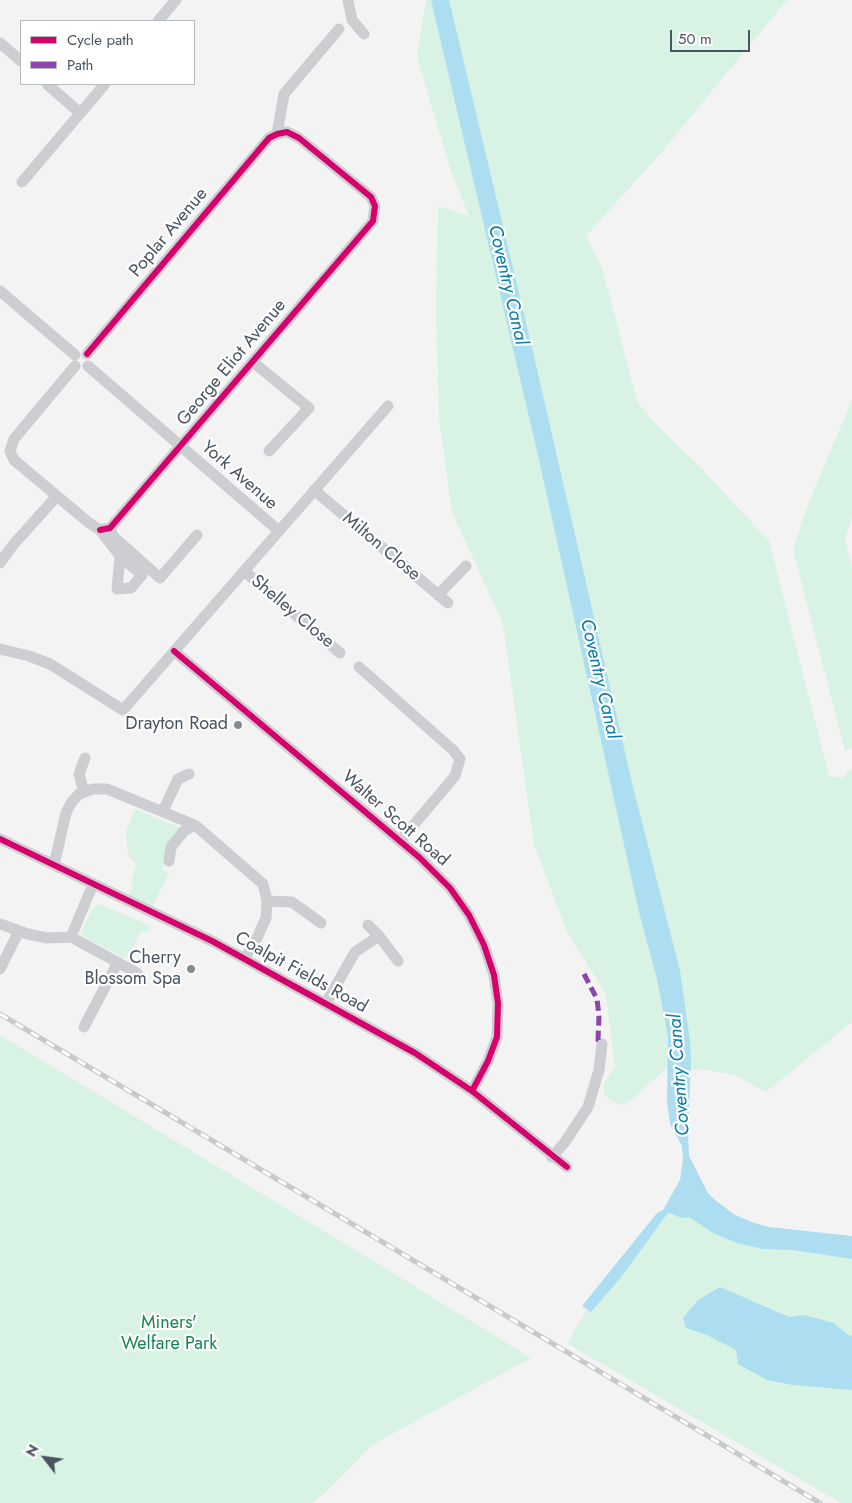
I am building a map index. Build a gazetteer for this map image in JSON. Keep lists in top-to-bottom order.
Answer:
{
  "streets": {
    "street": [
      "Poplar Avenue",
      "George Eliot Avenue",
      "York Avenue",
      "Milton Close",
      "Shelley Close",
      "Walter Scott Road",
      "Coalpit Fields Road"
    ]
  },
  "crossings": [
    ["Poplar Avenue", "George Eliot Avenue"],
    ["Poplar Avenue", "York Avenue"],
    ["George Eliot Avenue", "York Avenue"],
    ["Walter Scott Road", "Coalpit Fields Road"]
  ],
  "water": ["Coventry Canal"],
  "parks": ["Miners' Welfare Park"],
  "places": ["Drayton Road", "Cherry Blossom Spa"],
  "legend": ["Cycle path", "Path"],
  "scale_bar": "50 m",
  "north": "top left"
}
